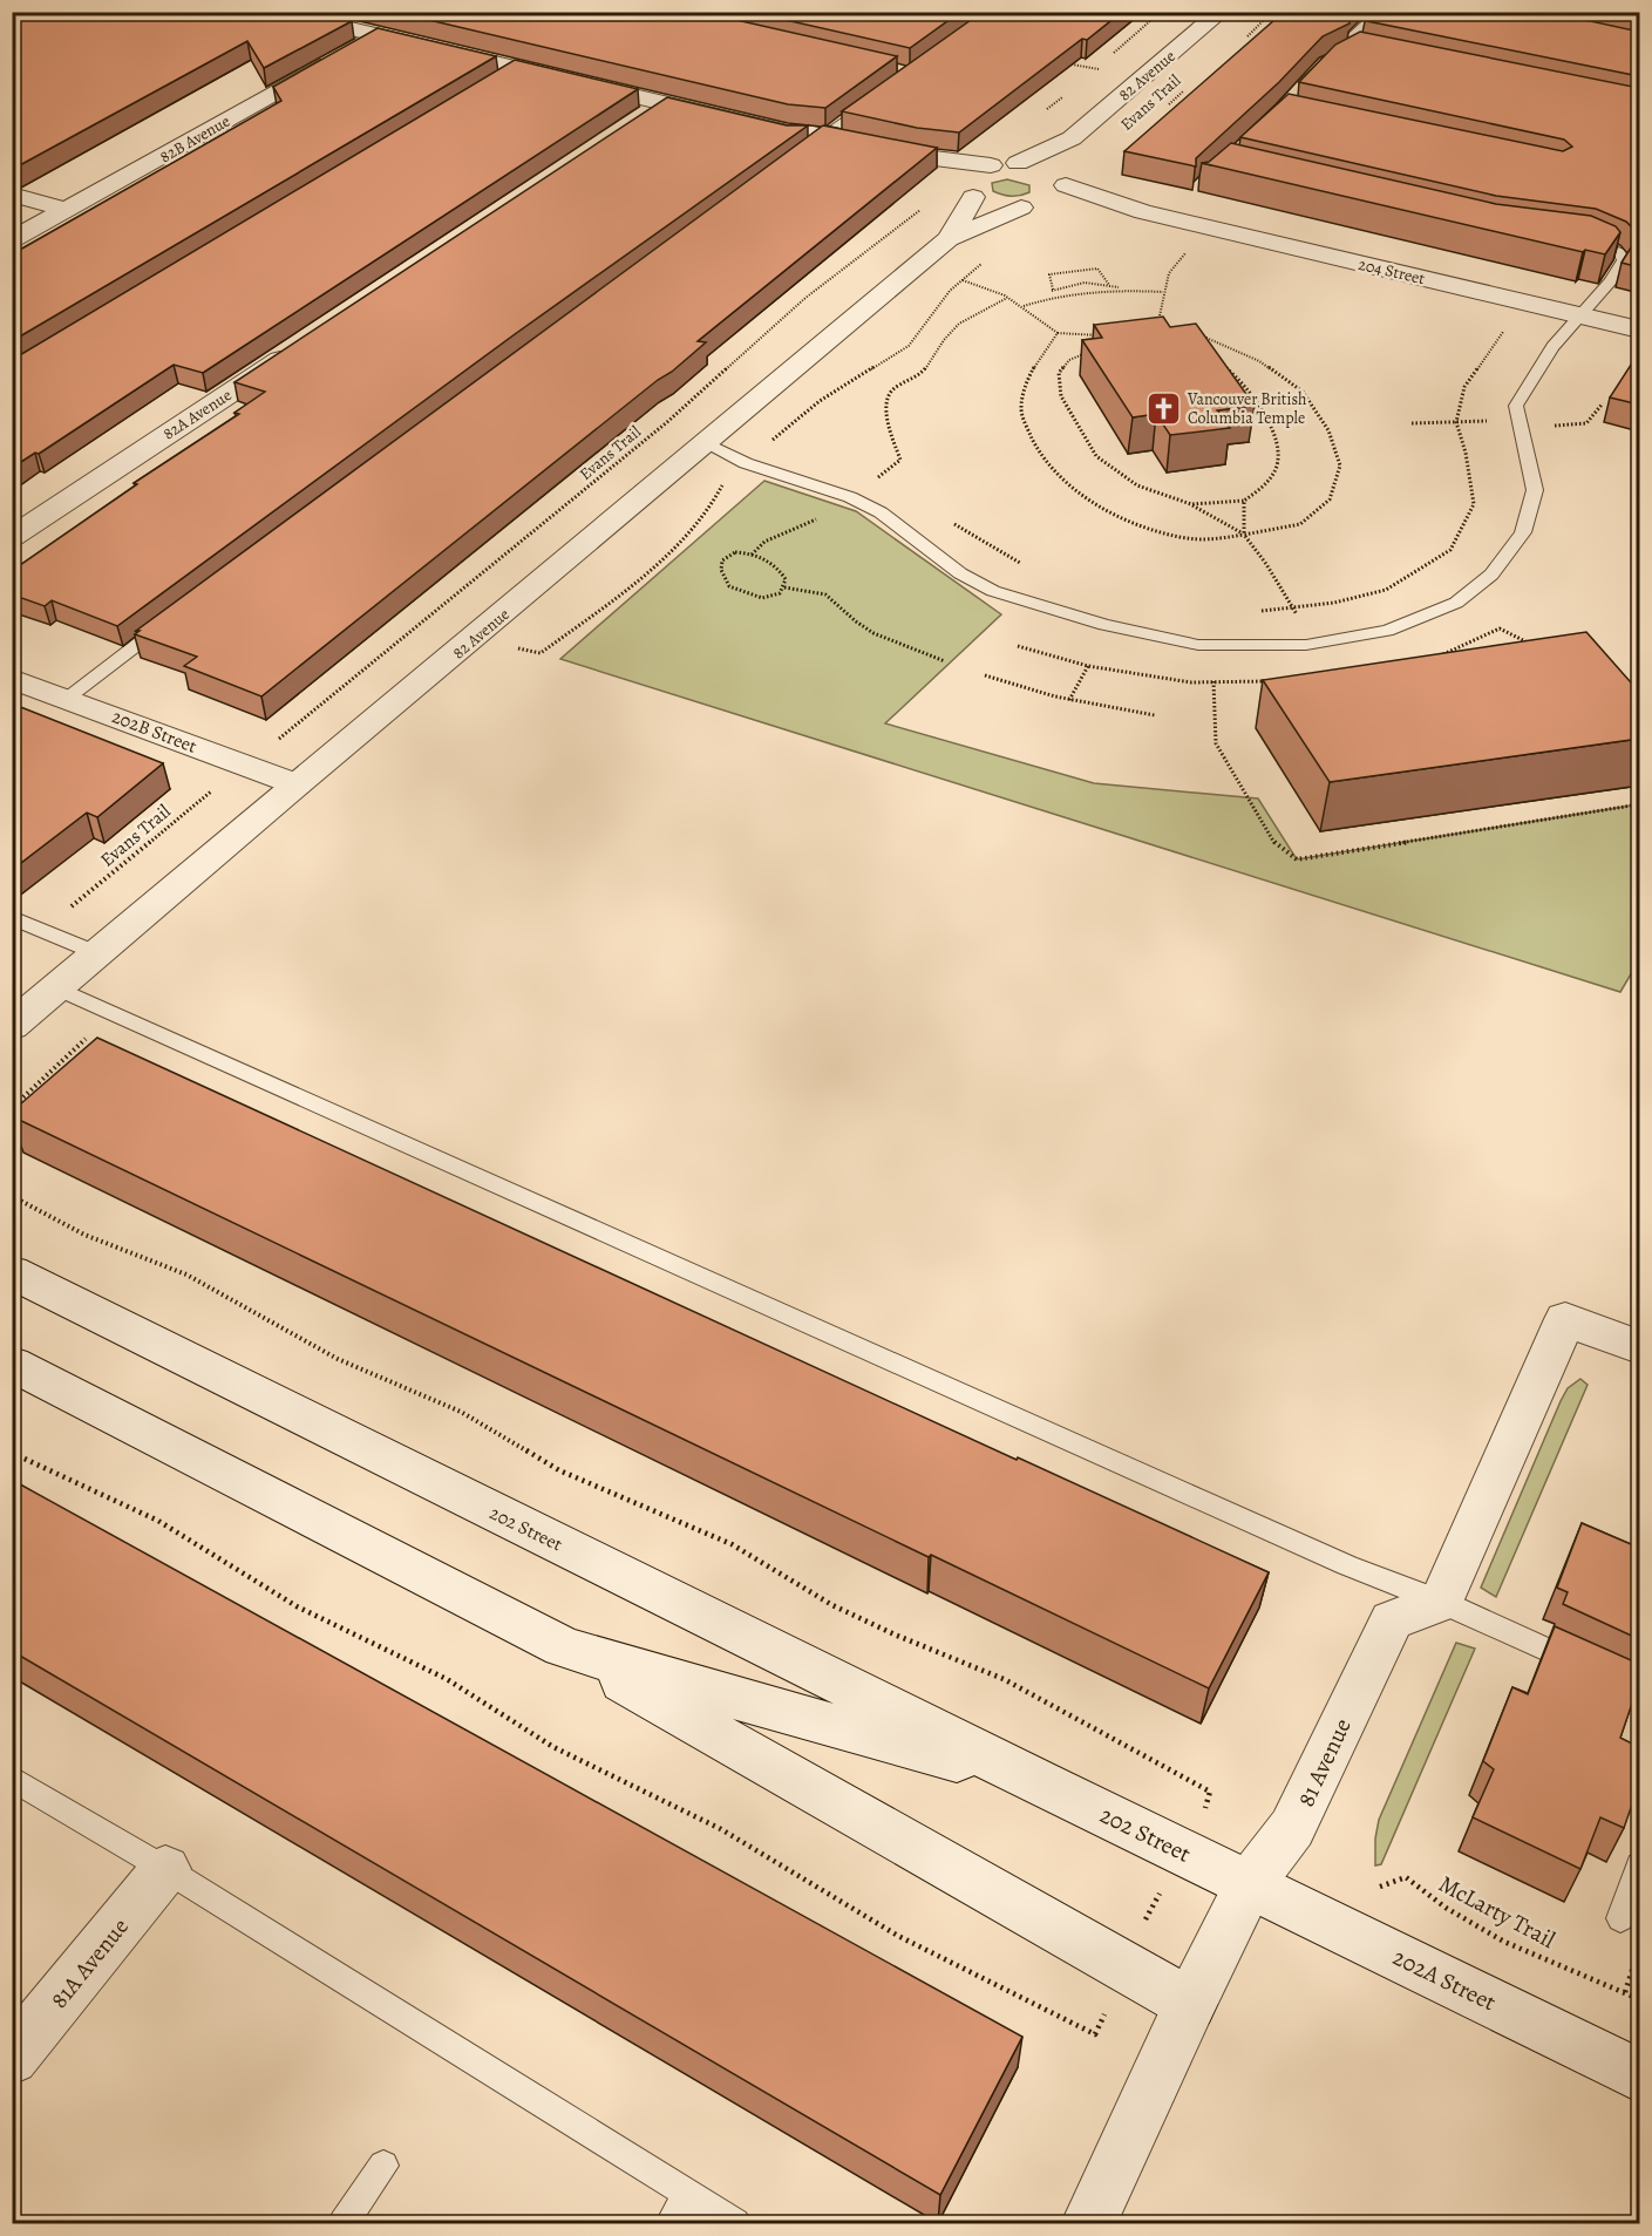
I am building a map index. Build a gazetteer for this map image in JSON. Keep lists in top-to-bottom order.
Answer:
{
  "streets": {
    "street": [
      "82 Avenue",
      "82B Avenue",
      "204 Street",
      "82A Avenue",
      "202B Street",
      "202 Street",
      "81 Avenue",
      "81A Avenue",
      "202A Street"
    ],
    "path": ["Evans Trail", "McLarty Trail"]
  },
  "crossings": [
    ["82 Avenue", "204 Street"],
    ["82 Avenue", "202B Street"],
    ["202 Street", "81 Avenue"],
    ["202 Street", "202A Street"],
    ["81 Avenue", "202A Street"]
  ],
  "places": {
    "church": ["Vancouver British Columbia Temple"]
  }
}
